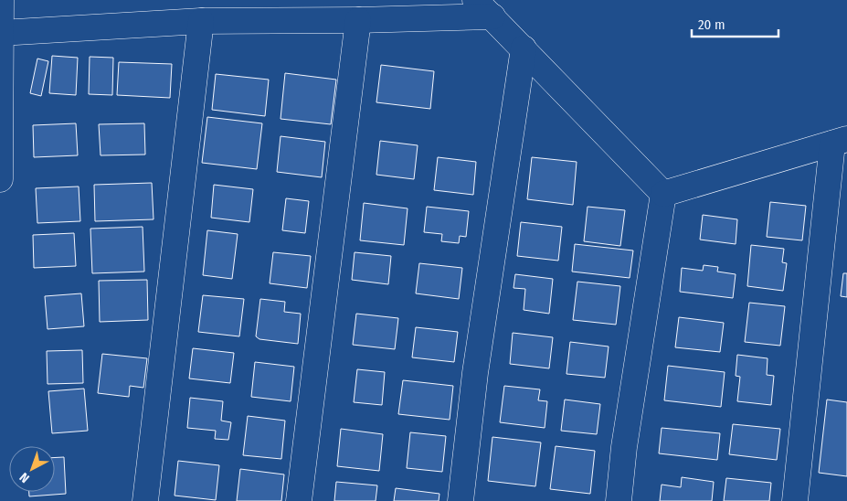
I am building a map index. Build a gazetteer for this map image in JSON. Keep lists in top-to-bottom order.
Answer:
{
  "scale_bar": "20 m",
  "north": "bottom left"
}
